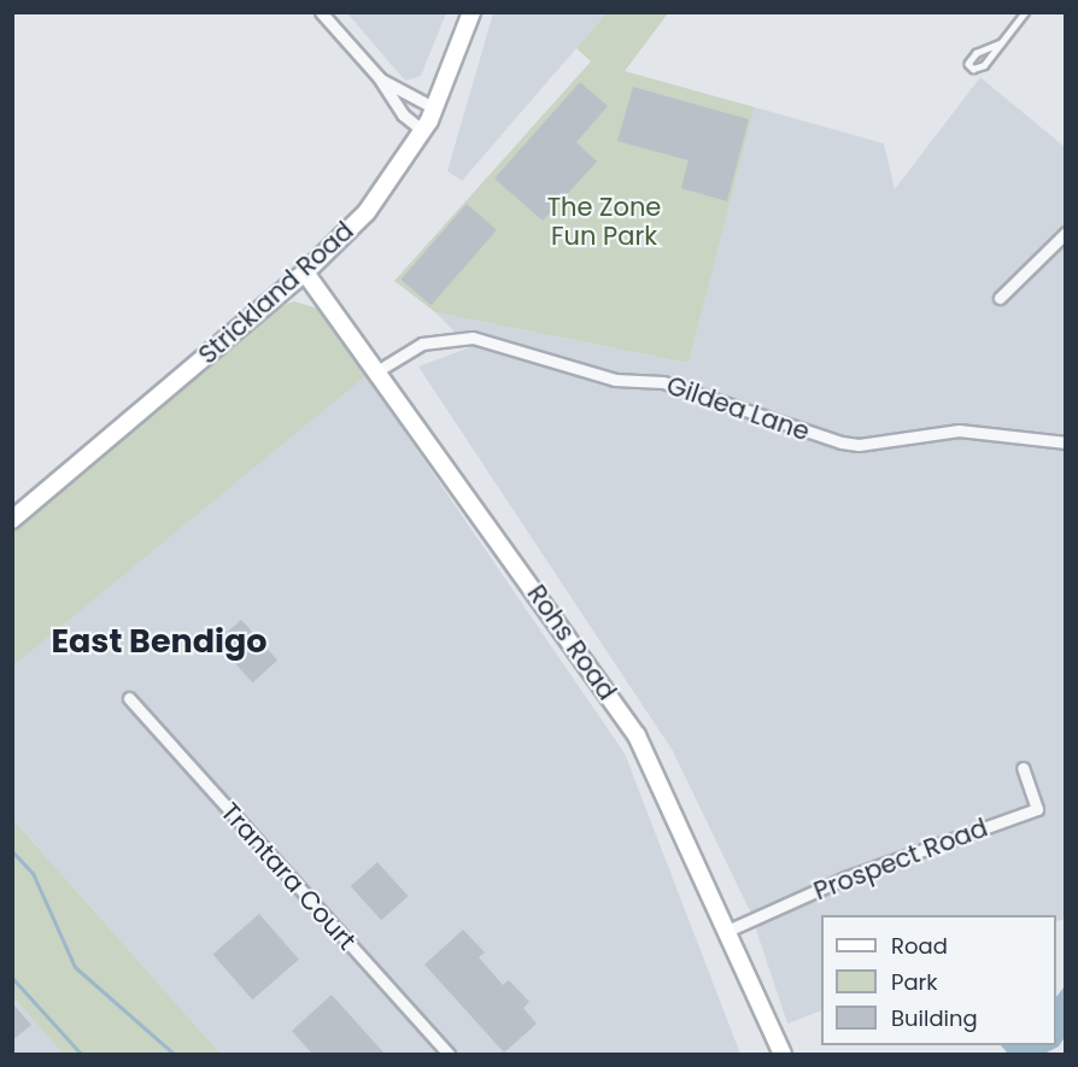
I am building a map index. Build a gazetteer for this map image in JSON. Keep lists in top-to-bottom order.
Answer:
{
  "streets": {
    "main road": ["Strickland Road", "Rohs Road"],
    "street": ["Gildea Lane", "Prospect Road", "Trantara Court"]
  },
  "crossings": [
    ["Strickland Road", "Rohs Road"],
    ["Gildea Lane", "Rohs Road"],
    ["Rohs Road", "Prospect Road"]
  ],
  "districts": ["East Bendigo"],
  "parks": ["The Zone Fun Park"],
  "legend": ["Road", "Park", "Building"]
}
